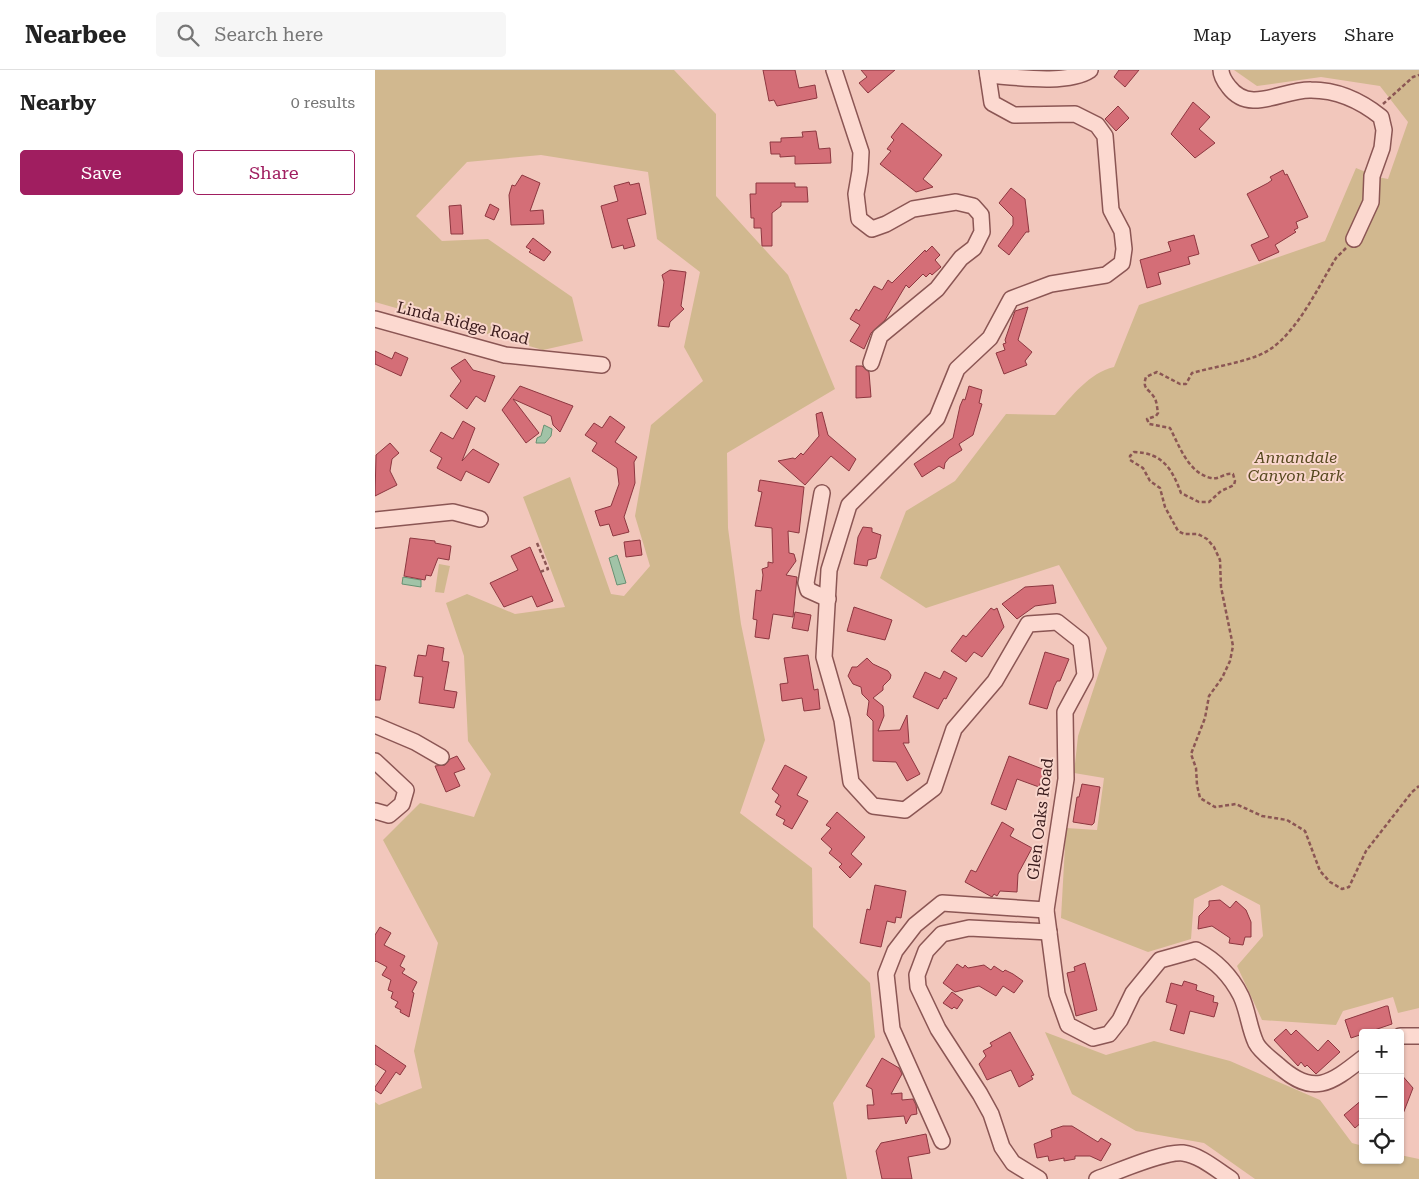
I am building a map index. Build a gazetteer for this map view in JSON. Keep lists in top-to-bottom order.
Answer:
{
  "streets": {
    "street": ["Linda Ridge Road", "Glen Oaks Road"]
  },
  "parks": ["Annandale Canyon Park"],
  "page": {
    "header": "Nearbee",
    "search": "Search here",
    "nav": ["Map", "Layers", "Share"],
    "heading": ["Nearby", "0 results"],
    "buttons": ["Save", "Share"],
    "map_buttons": ["+", "−"]
  }
}
